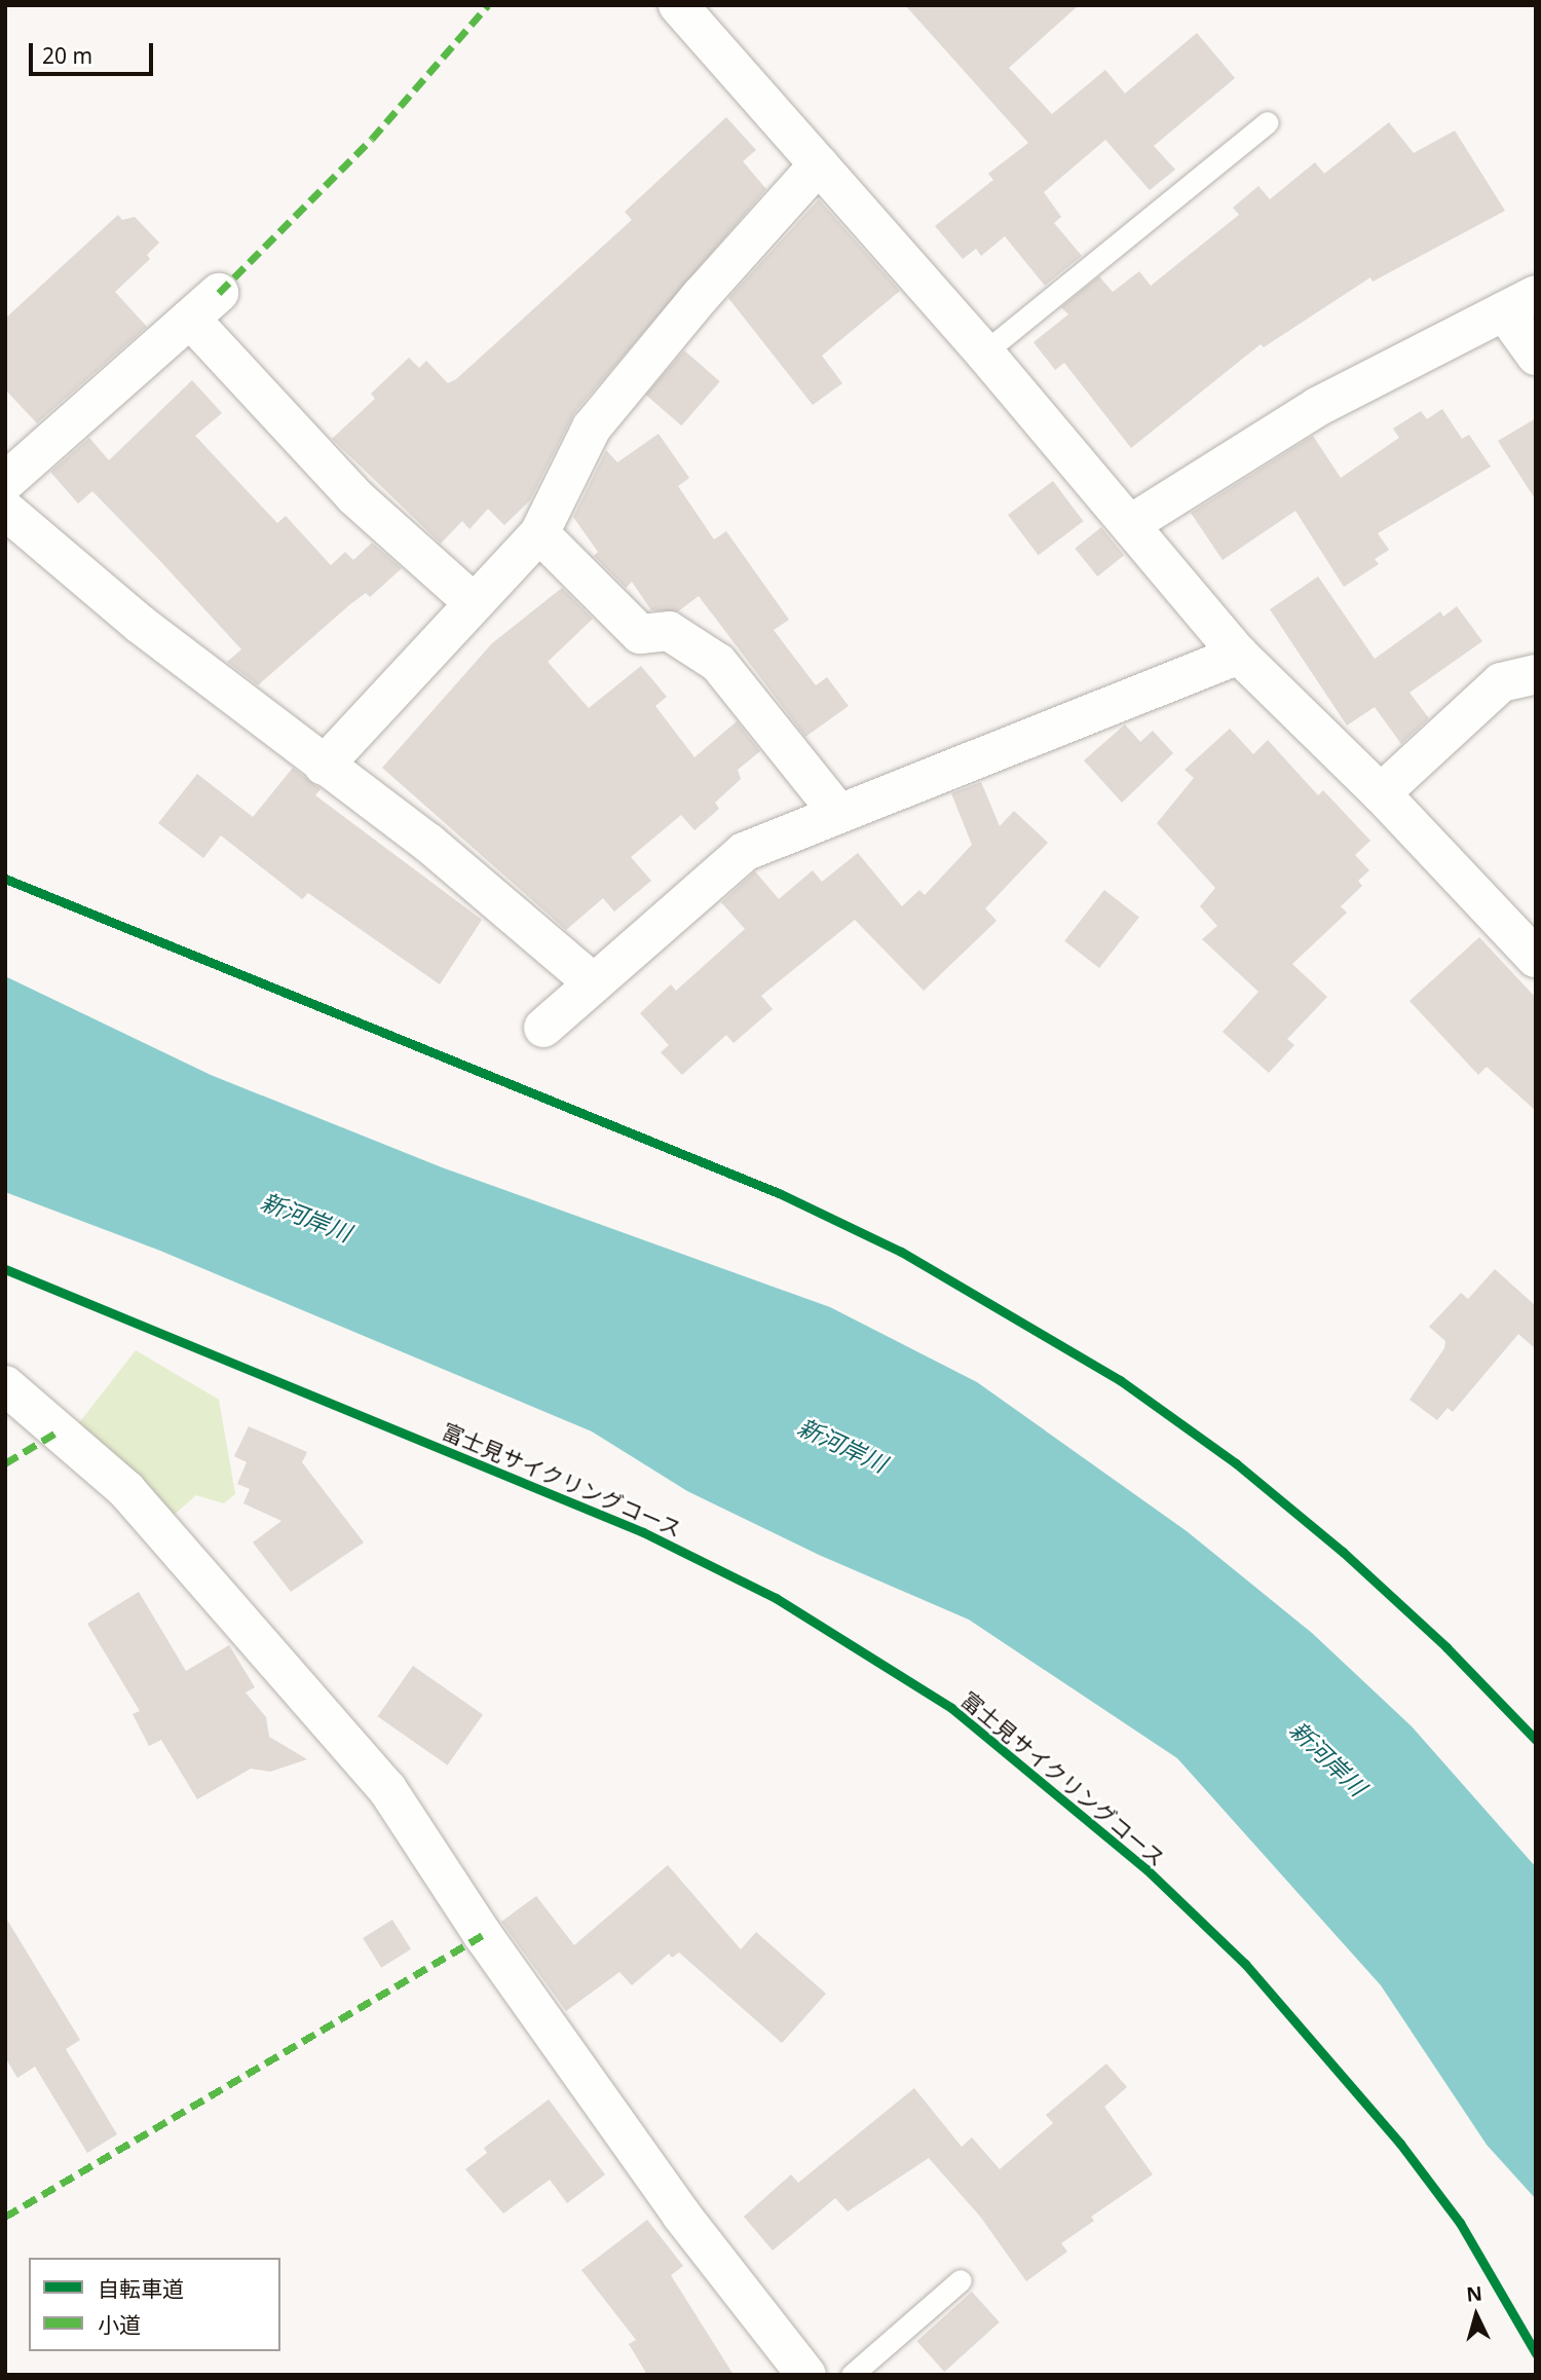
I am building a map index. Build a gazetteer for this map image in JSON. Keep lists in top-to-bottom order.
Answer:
{
  "streets": {
    "cycle path": ["富士見サイクリングコース"]
  },
  "water": ["新河岸川"],
  "legend": ["自転車道", "小道"],
  "scale_bar": "20 m",
  "north": "top"
}
